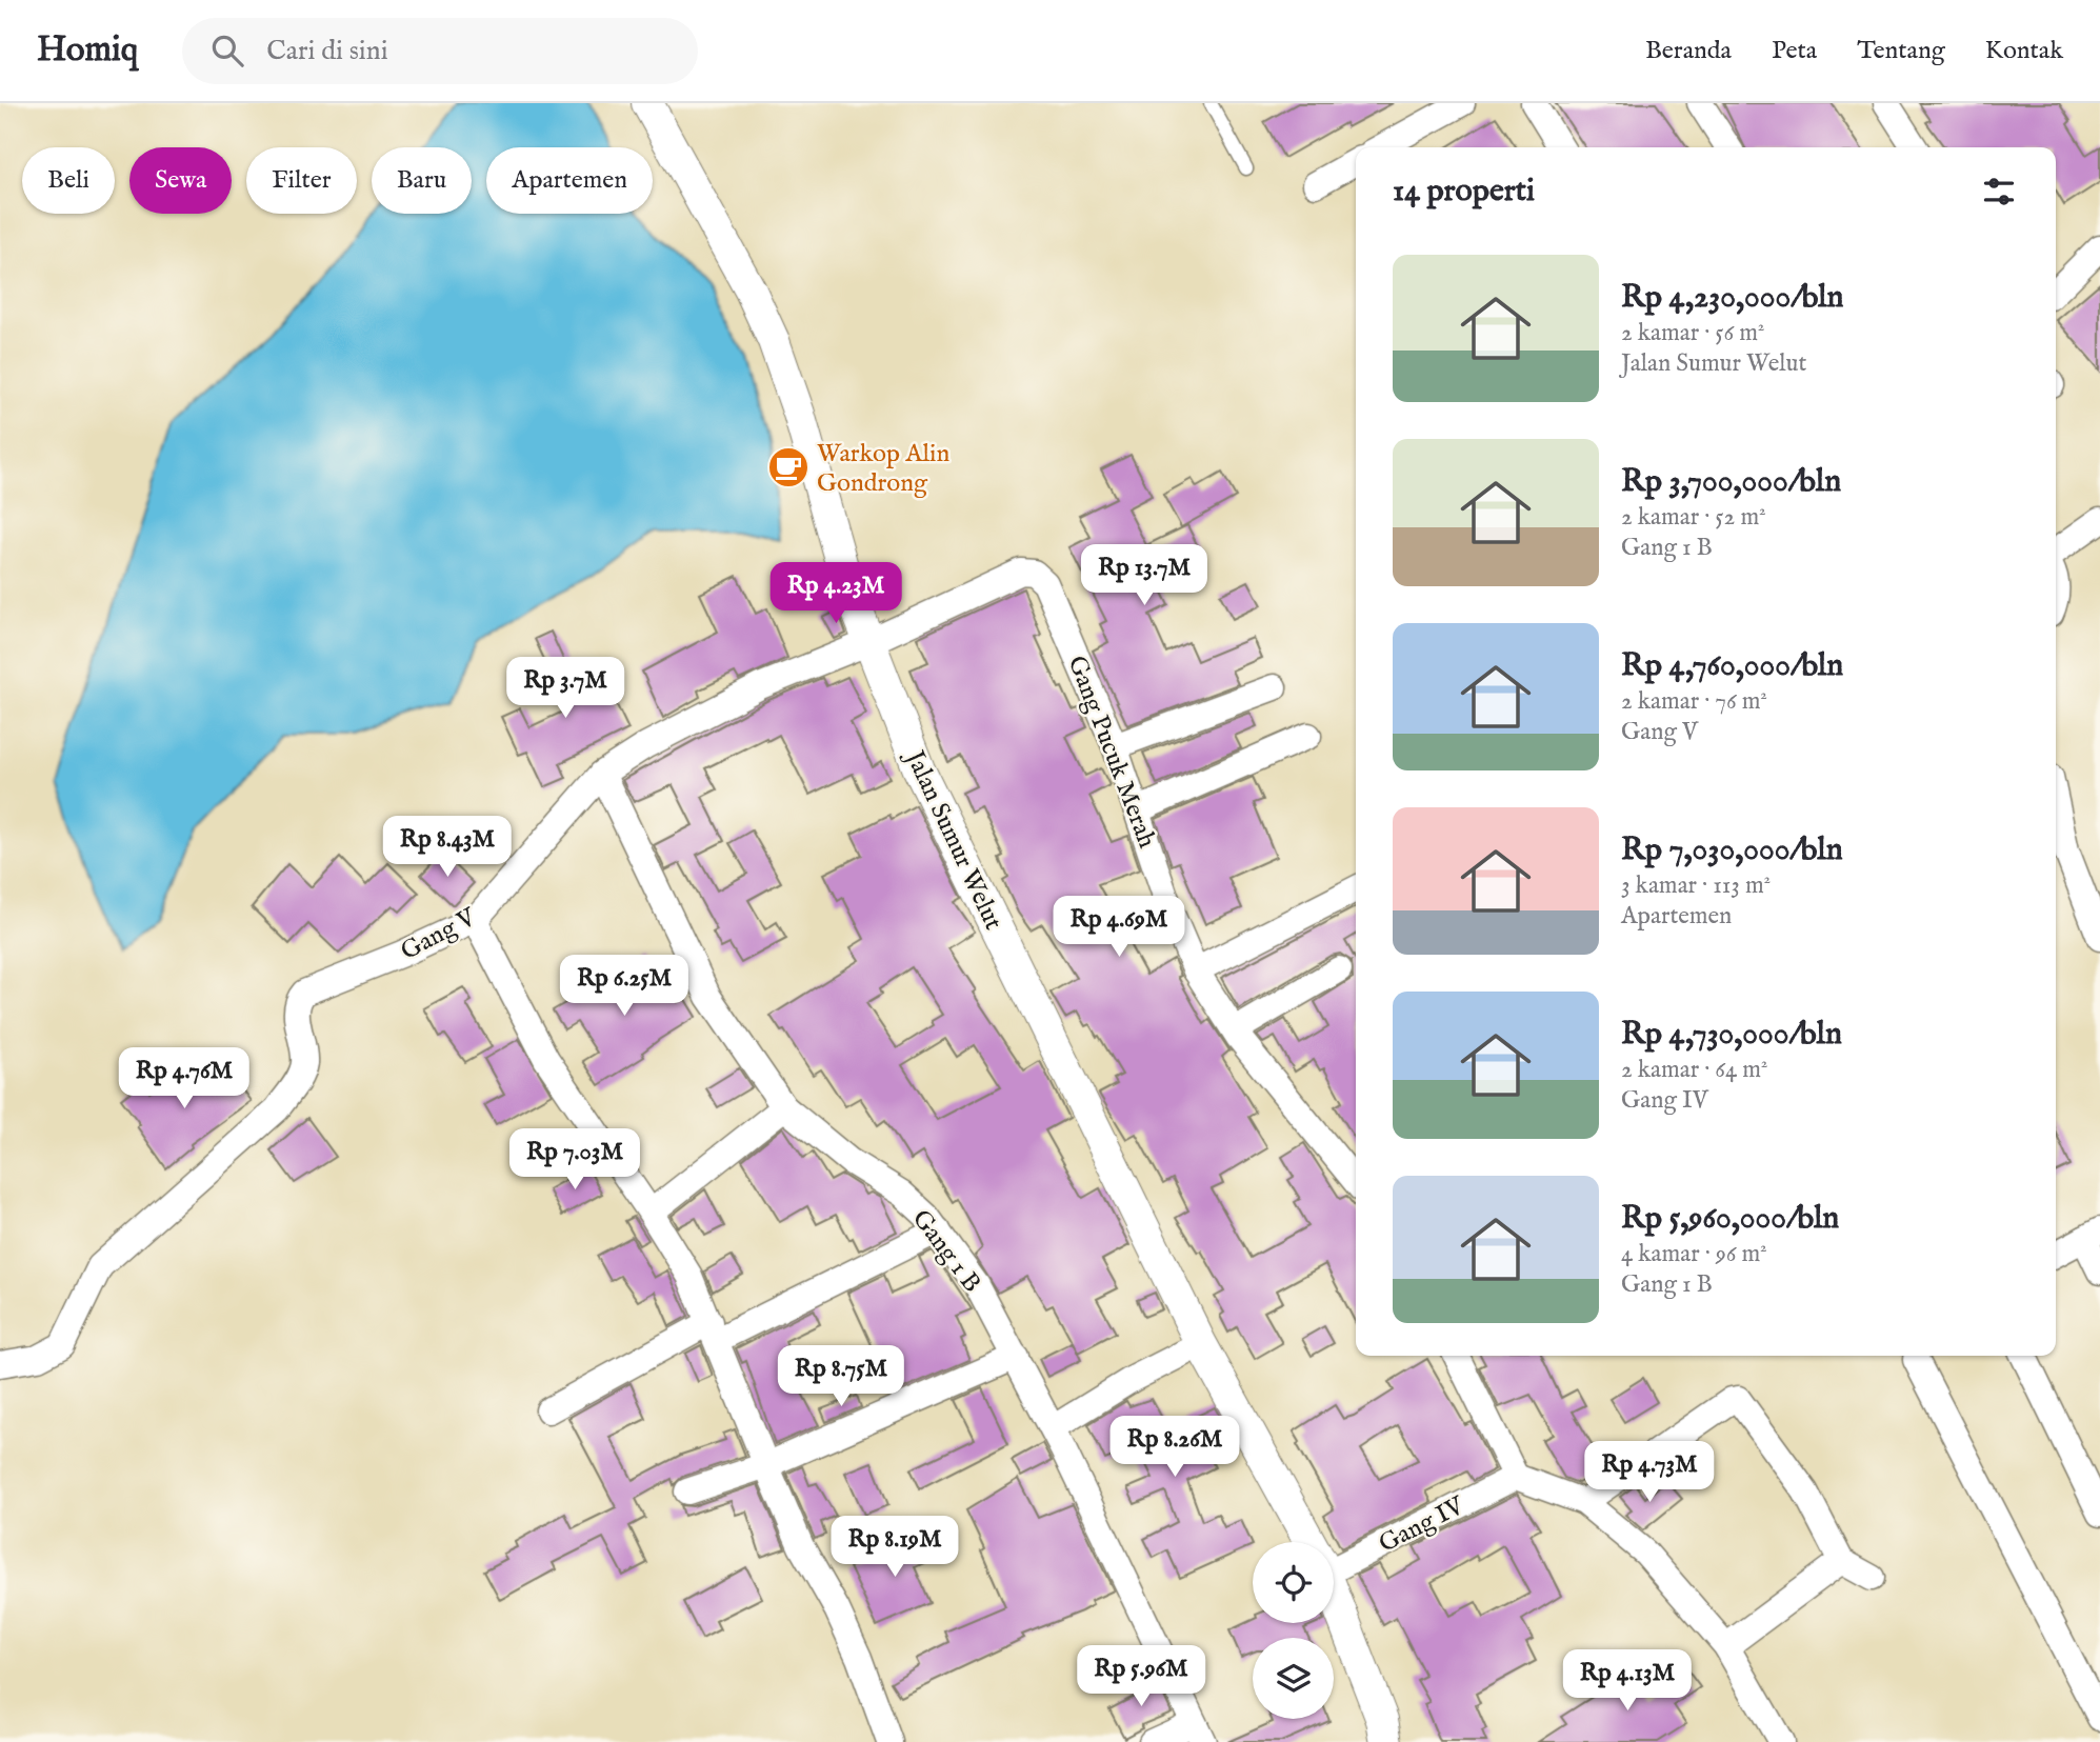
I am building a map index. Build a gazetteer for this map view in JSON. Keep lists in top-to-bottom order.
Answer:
{
  "streets": {
    "street": [
      "Gang Pucuk Merah",
      "Jalan Sumur Welut",
      "Gang V",
      "Gang 1 B",
      "Gang IV"
    ]
  },
  "crossings": [
    ["Gang Pucuk Merah", "Jalan Sumur Welut"],
    ["Gang Pucuk Merah", "Gang V"],
    ["Jalan Sumur Welut", "Gang V"],
    ["Gang V", "Gang 1 B"]
  ],
  "places": {
    "cafe": ["Warkop Alin Gondrong"]
  },
  "page": {
    "header": "Homiq",
    "search": "Cari di sini",
    "nav": [
      "Beranda",
      "Peta",
      "Tentang",
      "Kontak"
    ],
    "chip": [
      "Beli",
      "Sewa",
      "Filter",
      "Baru",
      "Apartemen"
    ],
    "heading": "14 properti",
    "list": [
      {
        "name": "Rp 4,230,000/bln",
        "note": "2 kamar · 56 m² · Jalan Sumur Welut"
      },
      {
        "name": "Rp 3,700,000/bln",
        "note": "2 kamar · 52 m² · Gang 1 B"
      },
      {
        "name": "Rp 4,760,000/bln",
        "note": "2 kamar · 76 m² · Gang V"
      },
      {
        "name": "Rp 7,030,000/bln",
        "note": "3 kamar · 113 m² · Apartemen"
      },
      {
        "name": "Rp 4,730,000/bln",
        "note": "2 kamar · 64 m² · Gang IV"
      },
      {
        "name": "Rp 5,960,000/bln",
        "note": "4 kamar · 96 m² · Gang 1 B"
      }
    ],
    "price": [
      "Rp 13.7M",
      "Rp 4.23M",
      "Rp 3.7M",
      "Rp 8.43M",
      "Rp 4.69M",
      "Rp 6.25M",
      "Rp 4.76M",
      "Rp 7.03M",
      "Rp 8.75M",
      "Rp 8.26M",
      "Rp 4.73M",
      "Rp 8.19M",
      "Rp 5.96M",
      "Rp 4.13M"
    ]
  }
}
